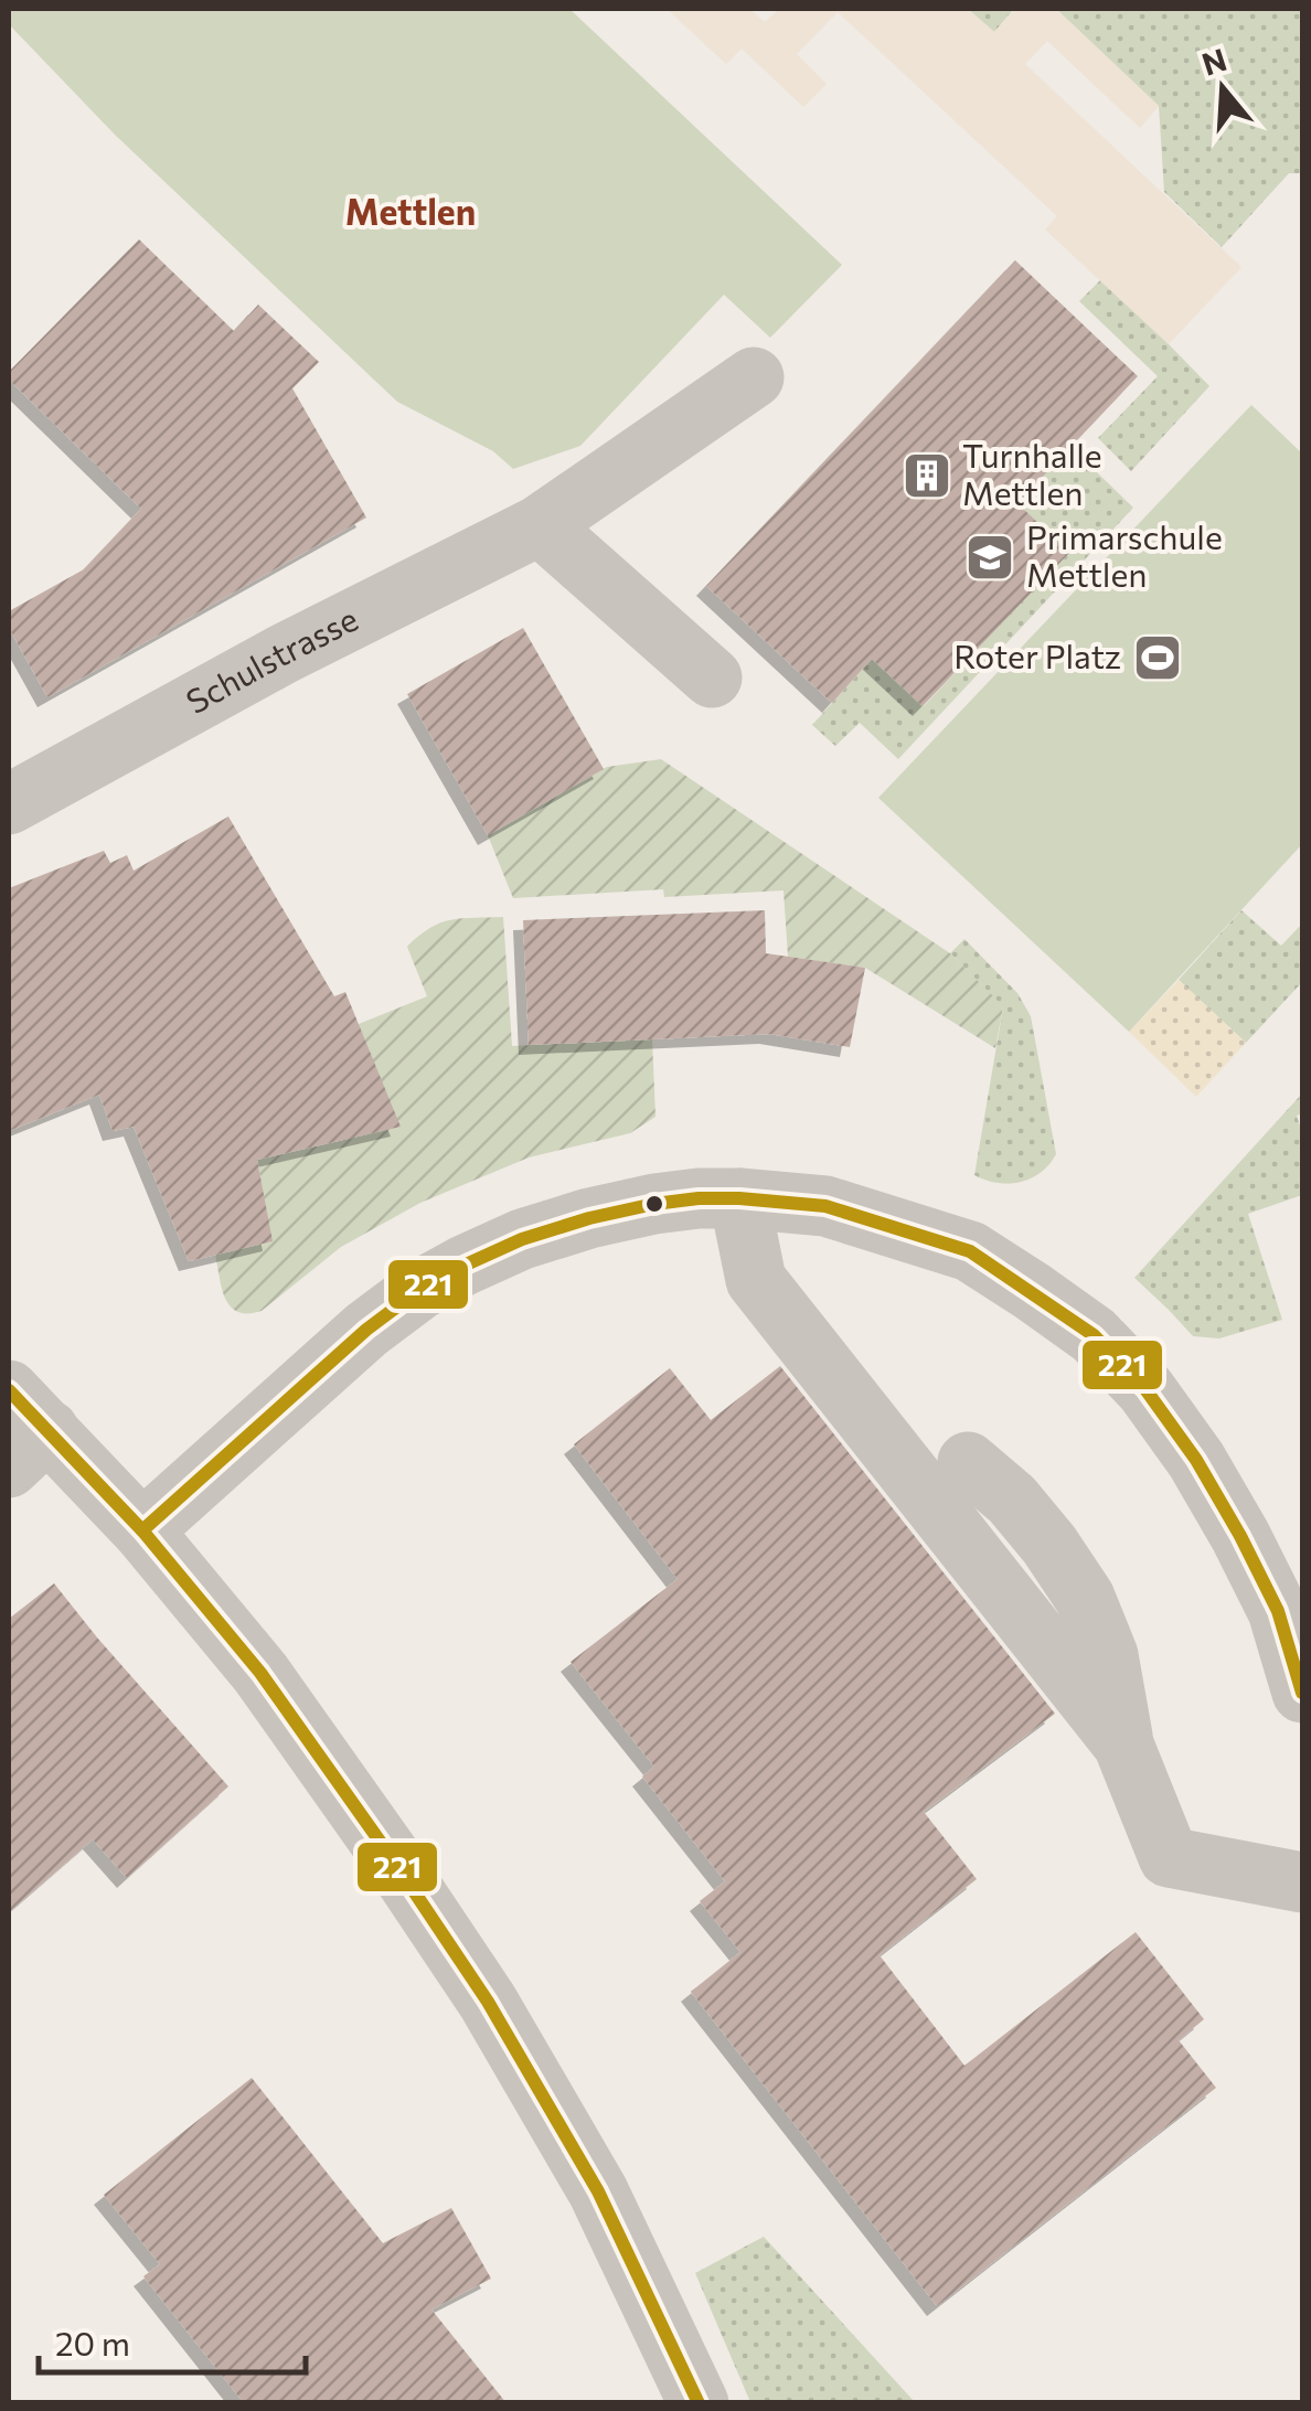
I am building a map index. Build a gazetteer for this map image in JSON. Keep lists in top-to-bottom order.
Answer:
{
  "streets": {
    "street": ["Schulstrasse"]
  },
  "districts": ["Mettlen"],
  "places": {
    "building": ["Turnhalle Mettlen"],
    "school or university": ["Primarschule Mettlen"],
    "sports": ["Roter Platz"]
  },
  "lines": ["transit line 221"],
  "scale_bar": "20 m",
  "north": "top"
}
